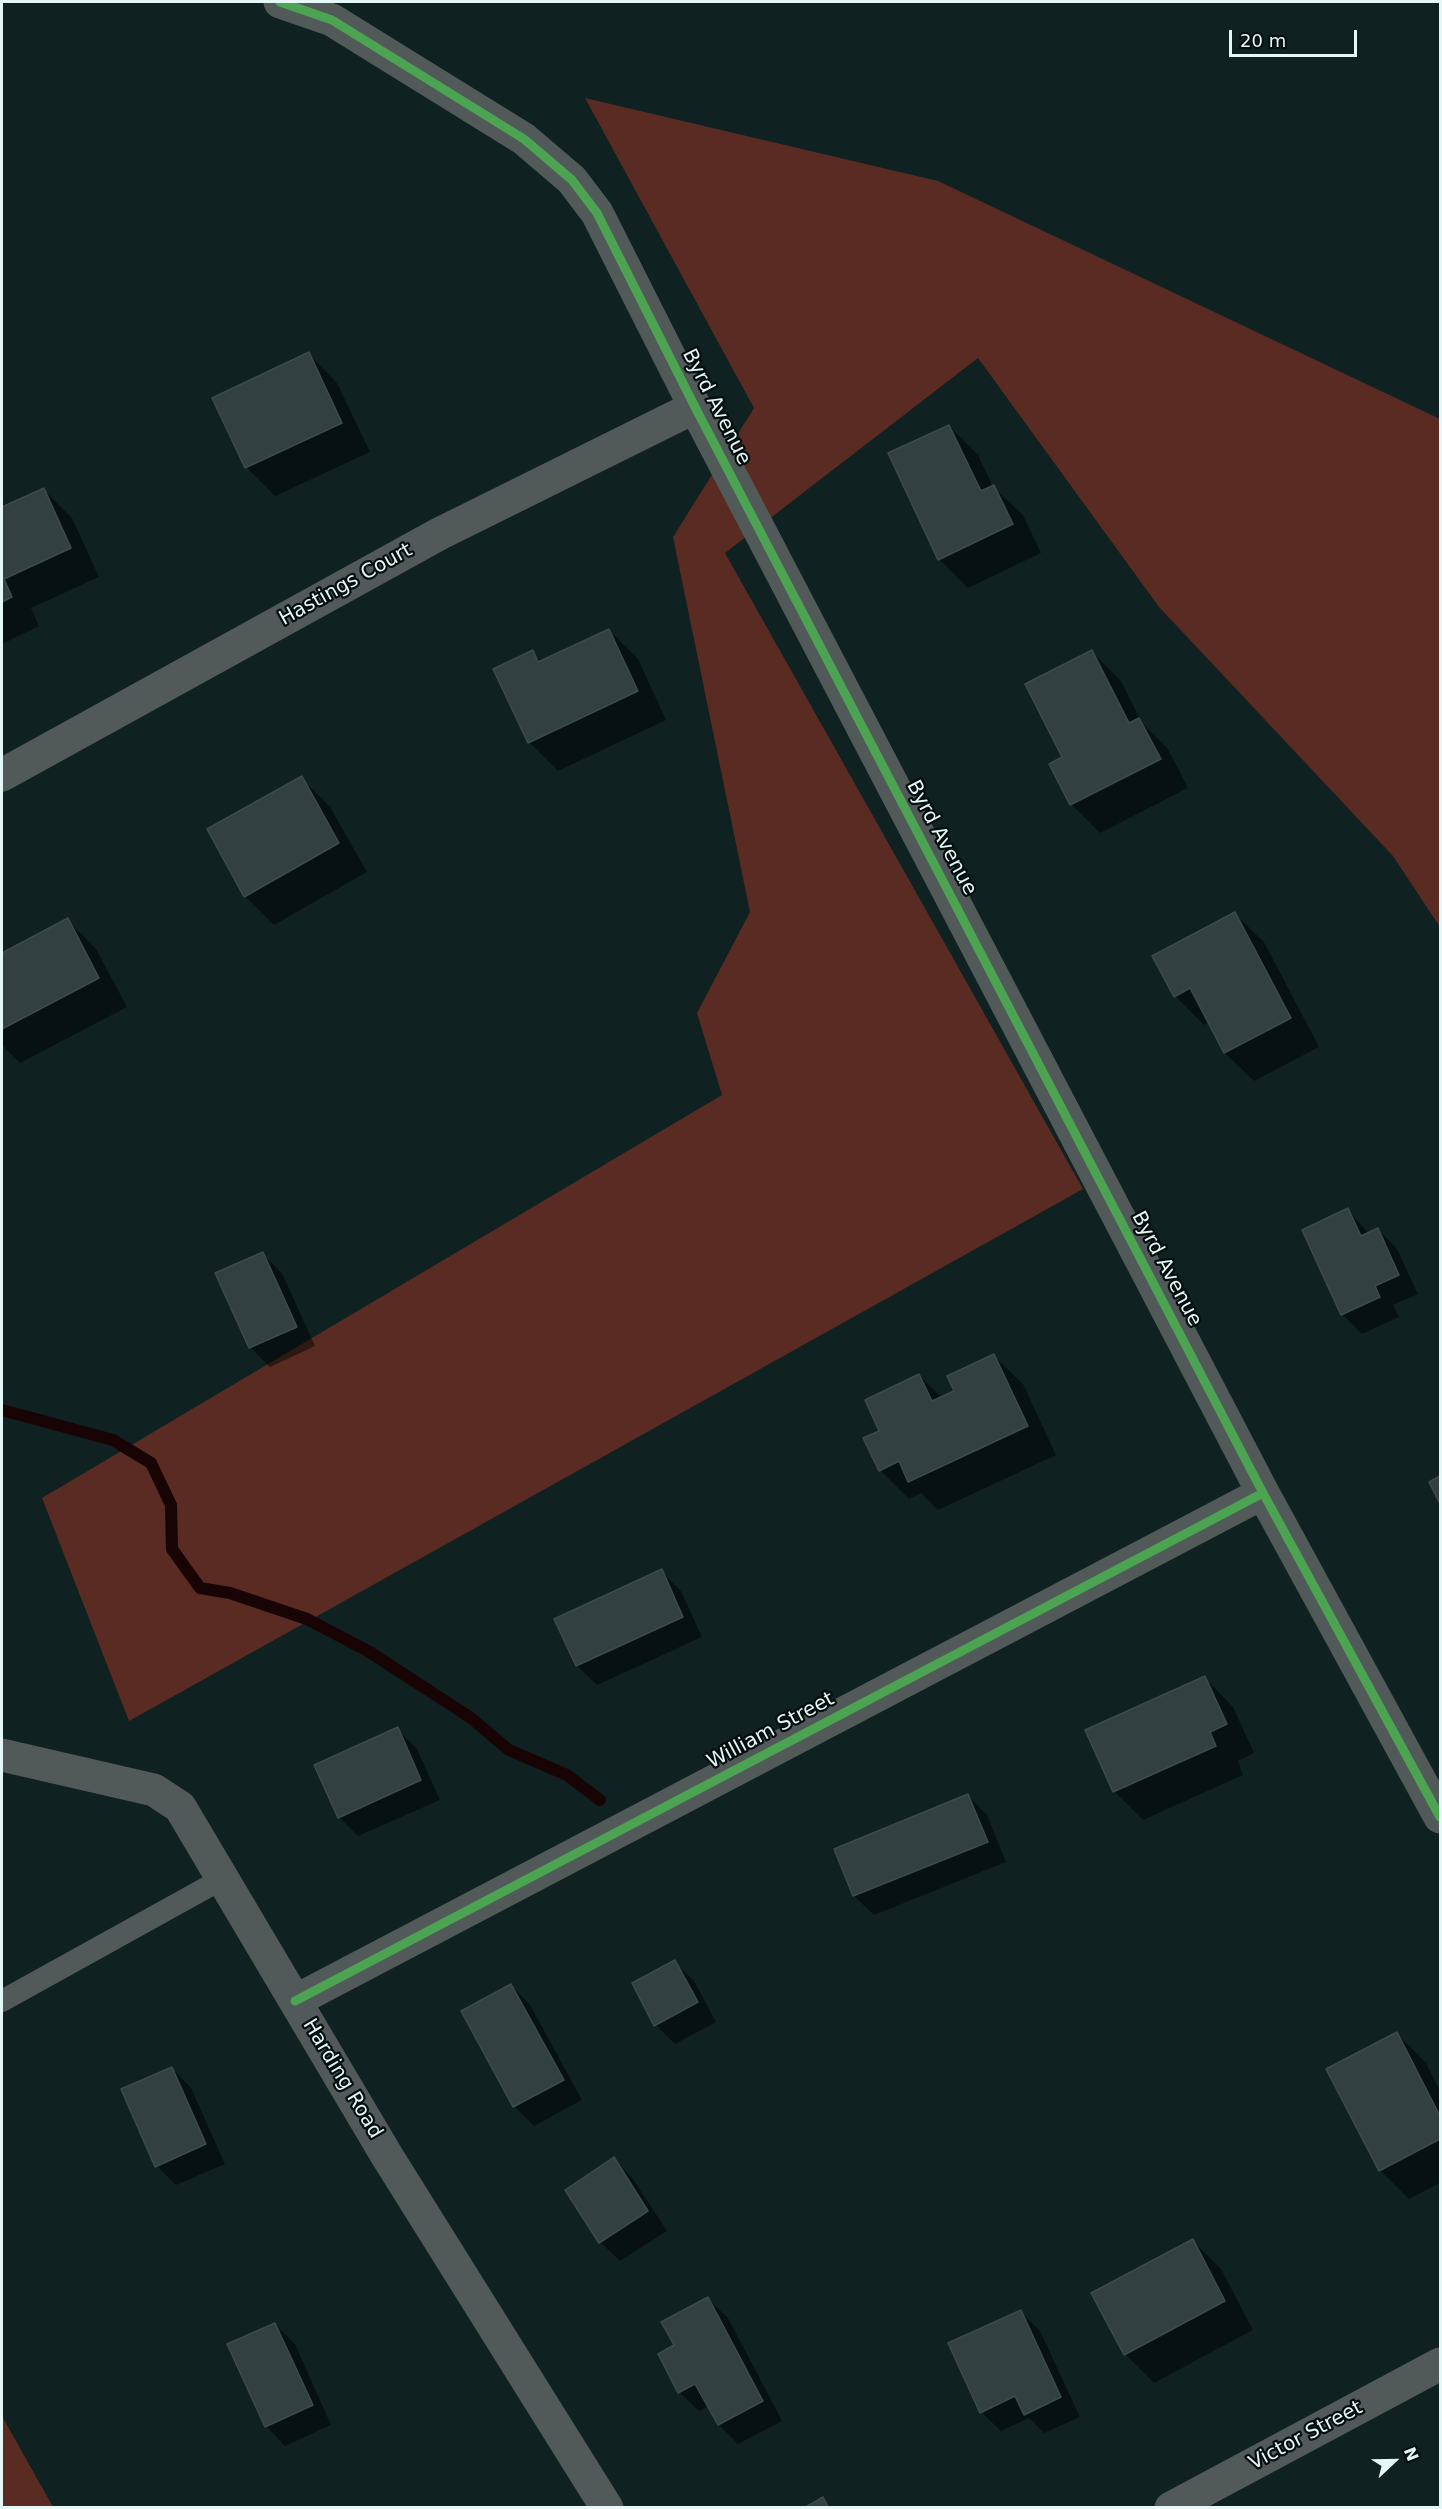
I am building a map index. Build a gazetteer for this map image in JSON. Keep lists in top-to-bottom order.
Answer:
{
  "streets": {
    "street": [
      "Byrd Avenue",
      "Hastings Court",
      "William Street",
      "Harding Road",
      "Victor Street"
    ]
  },
  "crossings": [
    ["Byrd Avenue", "Hastings Court"],
    ["Byrd Avenue", "William Street"],
    ["William Street", "Harding Road"]
  ],
  "scale_bar": "20 m",
  "north": "right"
}
